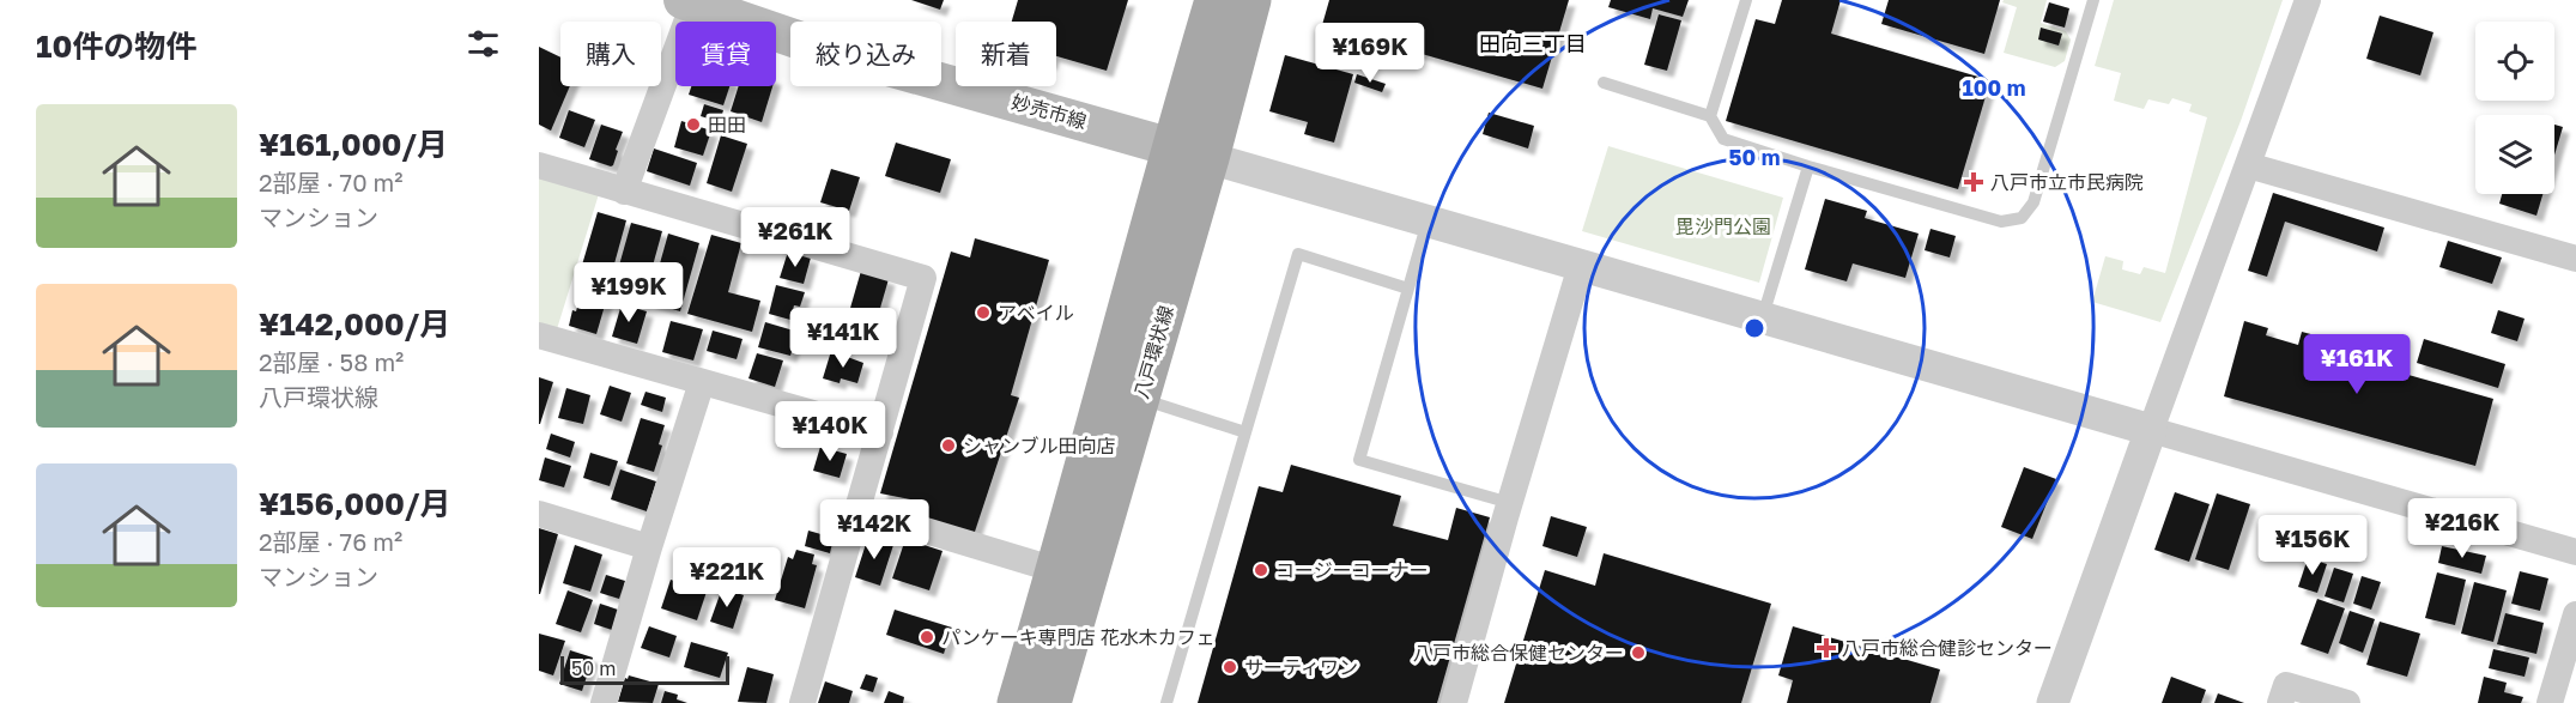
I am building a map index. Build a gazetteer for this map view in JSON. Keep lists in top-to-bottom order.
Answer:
{
  "streets": {
    "main road": ["妙売市線", "八戸環状線"]
  },
  "crossings": [
    ["妙売市線", "八戸環状線"]
  ],
  "districts": ["田向三丁目"],
  "parks": ["毘沙門公園"],
  "places": {
    "other": [
      "田田",
      "アベイル",
      "シャンブル田向店",
      "コージーコーナー",
      "パンケーキ専門店 花水木カフェ",
      "八戸市総合保健センター",
      "サーティワン"
    ],
    "health": ["八戸市立市民病院", "八戸市総合健診センター"]
  },
  "scale_bar": "50 m",
  "page": {
    "heading": "10件の物件",
    "chip": [
      "購入",
      "賃貸",
      "絞り込み",
      "新着"
    ],
    "price": [
      "¥169K",
      "¥261K",
      "¥199K",
      "¥141K",
      "¥161K",
      "¥140K",
      "¥216K",
      "¥142K",
      "¥156K",
      "¥221K"
    ],
    "list": [
      {
        "name": "¥161,000/月",
        "note": "2部屋 · 70 m² · マンション"
      },
      {
        "name": "¥142,000/月",
        "note": "2部屋 · 58 m² · 八戸環状線"
      },
      {
        "name": "¥156,000/月",
        "note": "2部屋 · 76 m² · マンション"
      }
    ],
    "scale": "50 m"
  },
  "rings": ["100 m", "50 m"]
}
